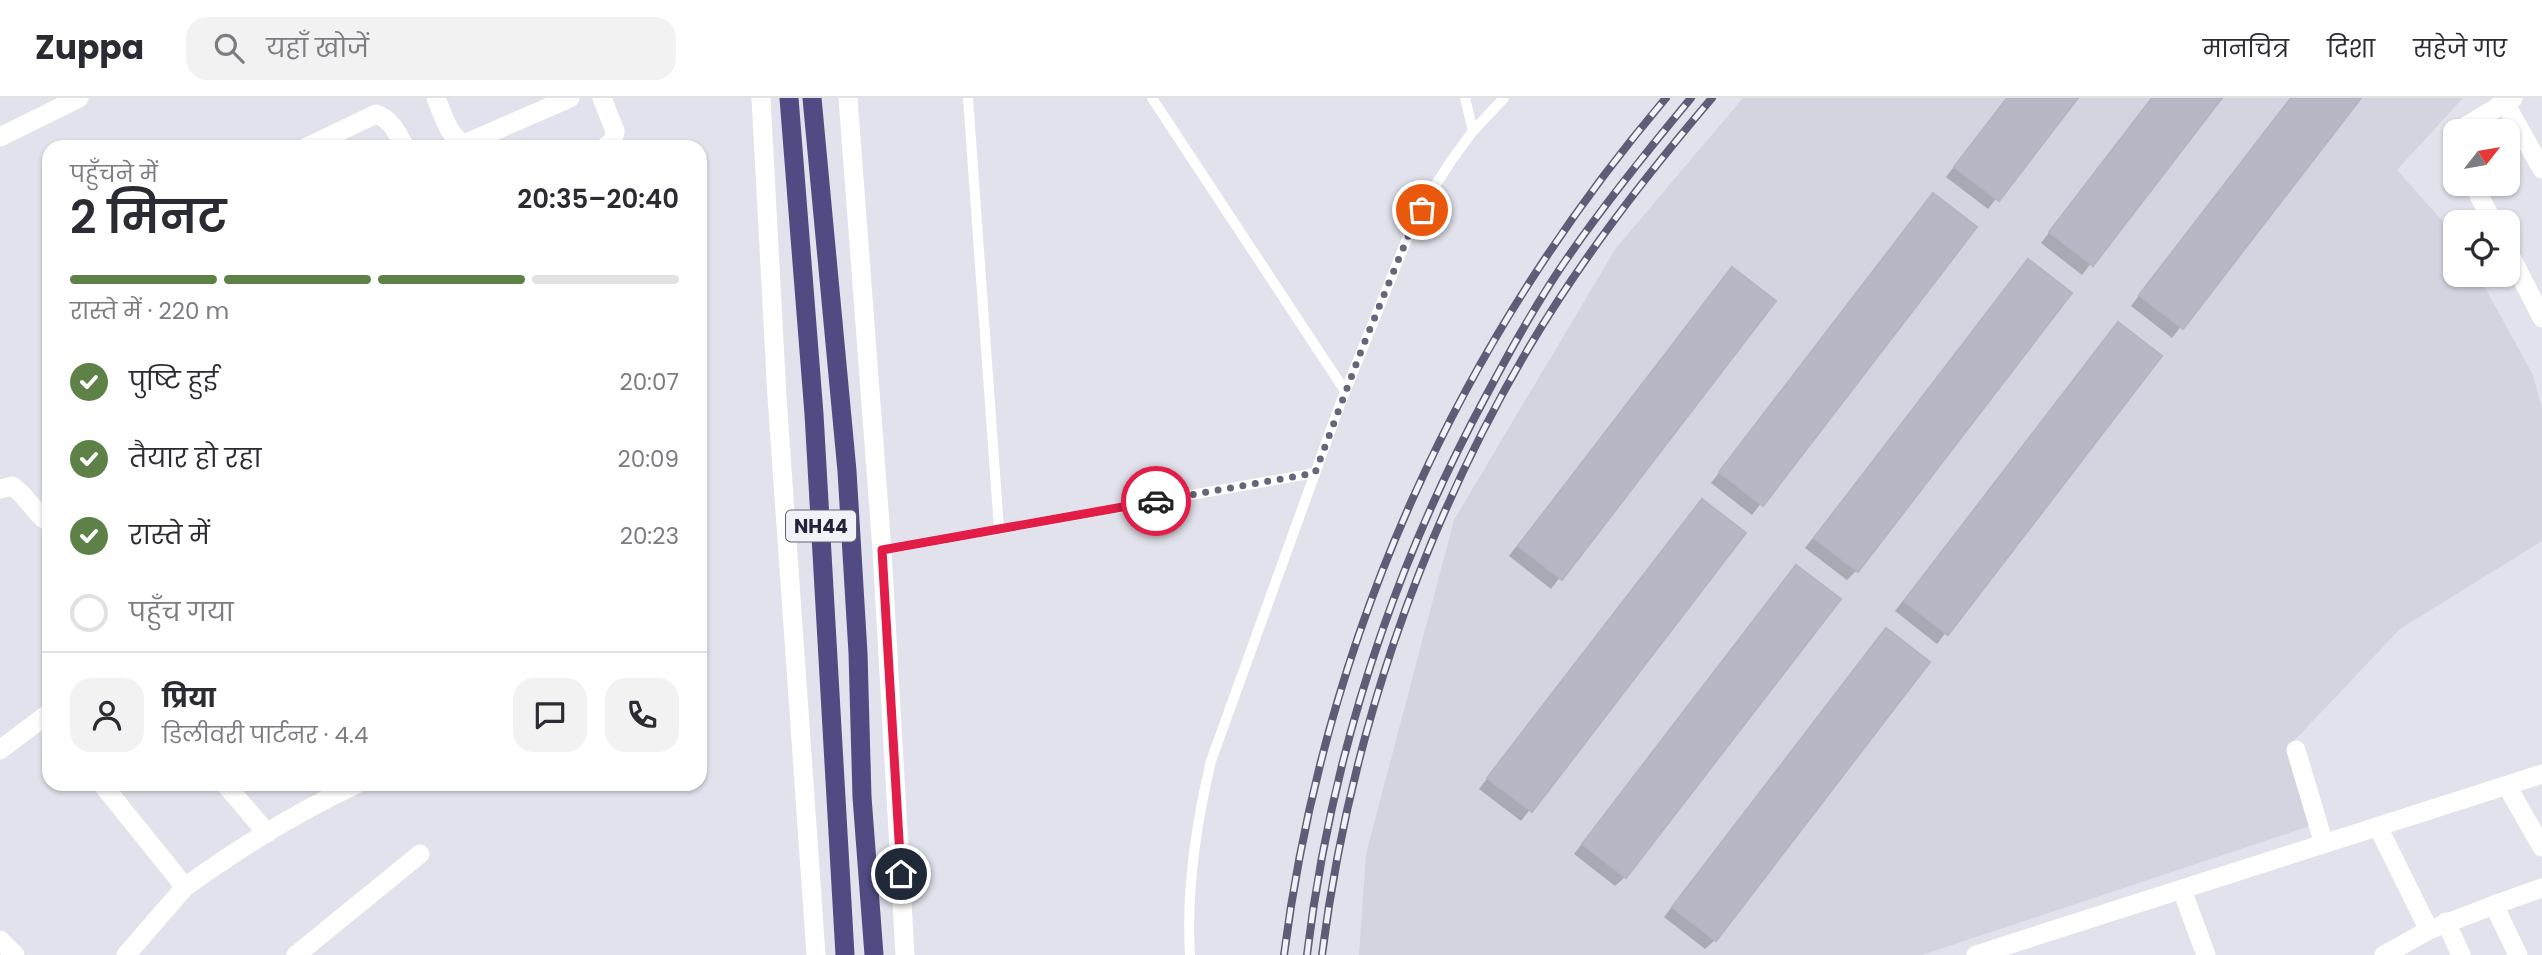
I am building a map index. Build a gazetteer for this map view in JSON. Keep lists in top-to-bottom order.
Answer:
{
  "streets": {
    "highway": ["NH44"]
  },
  "north": "top right",
  "page": {
    "header": "Zuppa",
    "search": "यहाँ खोजें",
    "nav": ["मानचित्र", "दिशा", "सहेजे गए"],
    "heading": ["2 मिनट", "पहुँचने में", "20:35–20:40"],
    "panel": ["प्रिया", "डिलीवरी पार्टनर · 4.4"],
    "bar": "रास्ते में · 220 m",
    "list": [
      ["पुष्टि हुई", "20:07"],
      ["तैयार हो रहा", "20:09"],
      ["रास्ते में", "20:23"],
      "पहुँच गया"
    ]
  }
}
